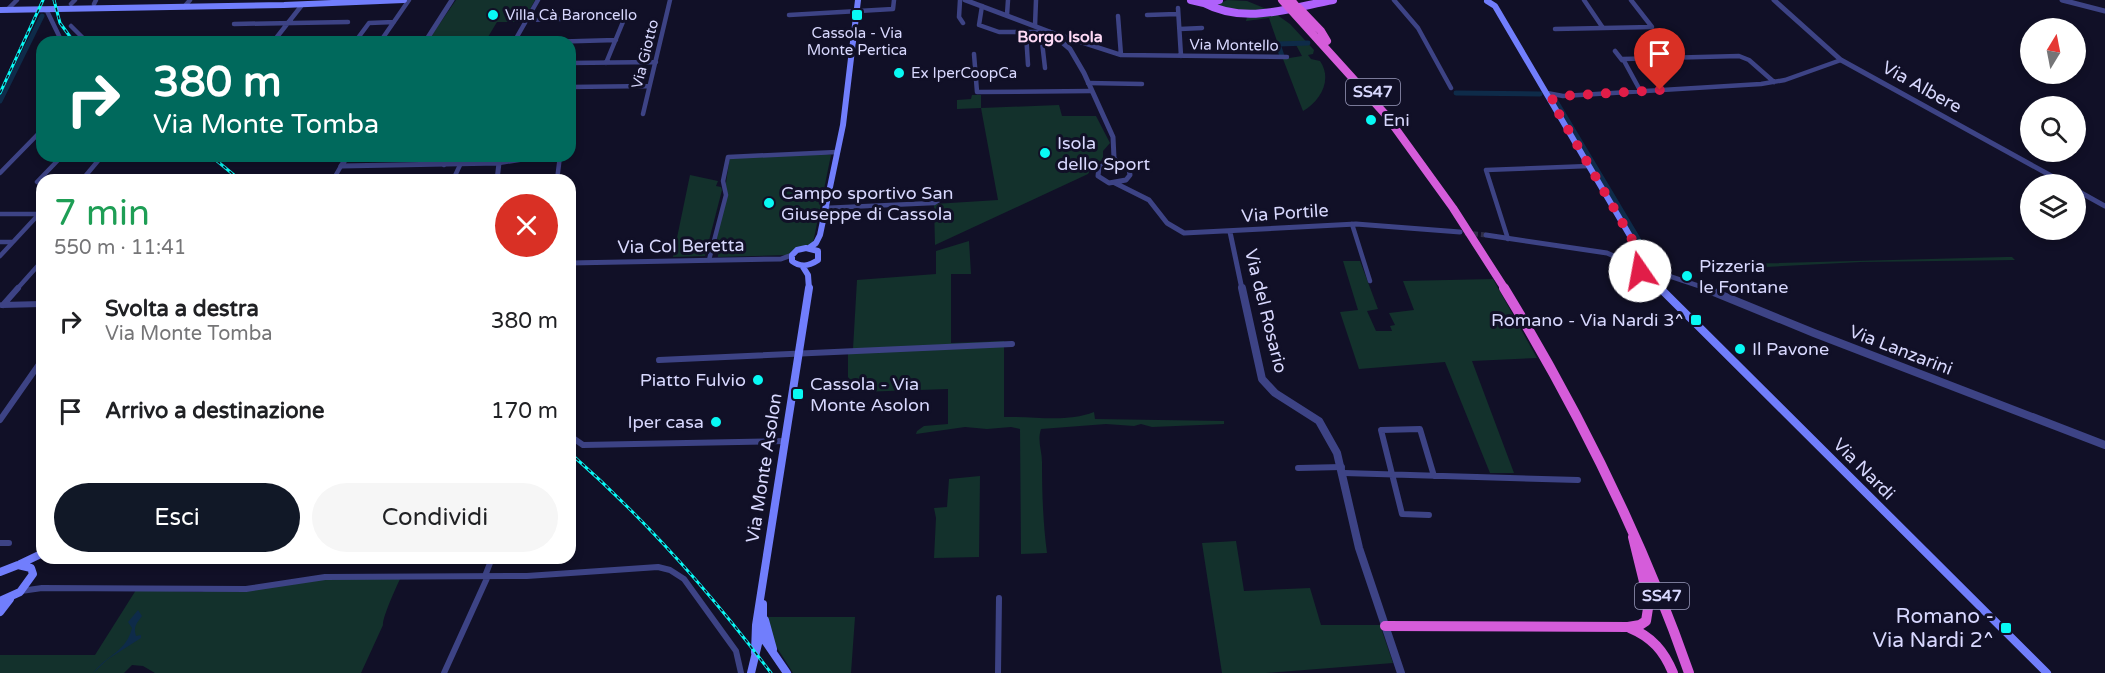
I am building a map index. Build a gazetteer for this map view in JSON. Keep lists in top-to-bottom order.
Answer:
{
  "streets": {
    "highway": ["SS47"],
    "main road": ["Via Monte Asolon", "Via Nardi"],
    "street": [
      "Via Montello",
      "Via Giotto",
      "Via Albere",
      "Via Portile",
      "Via Col Beretta",
      "Via del Rosario",
      "Via Lanzarini"
    ]
  },
  "crossings": [
    ["Via Portile", "Via del Rosario"]
  ],
  "districts": ["Borgo Isola"],
  "places": {
    "other": [
      "Villa Cà Baroncello",
      "Ex IperCoopCa",
      "Eni",
      "Isola dello Sport",
      "Campo sportivo San Giuseppe di Cassola",
      "Pizzeria le Fontane",
      "Il Pavone",
      "Piatto Fulvio",
      "Iper casa"
    ],
    "transit": [
      "Cassola - Via Monte Pertica",
      "Romano - Via Nardi 3^",
      "Cassola - Via Monte Asolon",
      "Romano - Via Nardi 2^"
    ]
  },
  "north": "top",
  "page": {
    "turn": ["380 m", "Via Monte Tomba"],
    "heading": ["7 min", "550 m · 11:41"],
    "list": [
      {
        "name": "Svolta a destra",
        "note": "Via Monte Tomba",
        "value": "380 m"
      },
      {
        "name": "Arrivo a destinazione",
        "value": "170 m"
      }
    ],
    "buttons": ["Esci", "Condividi"]
  }
}
